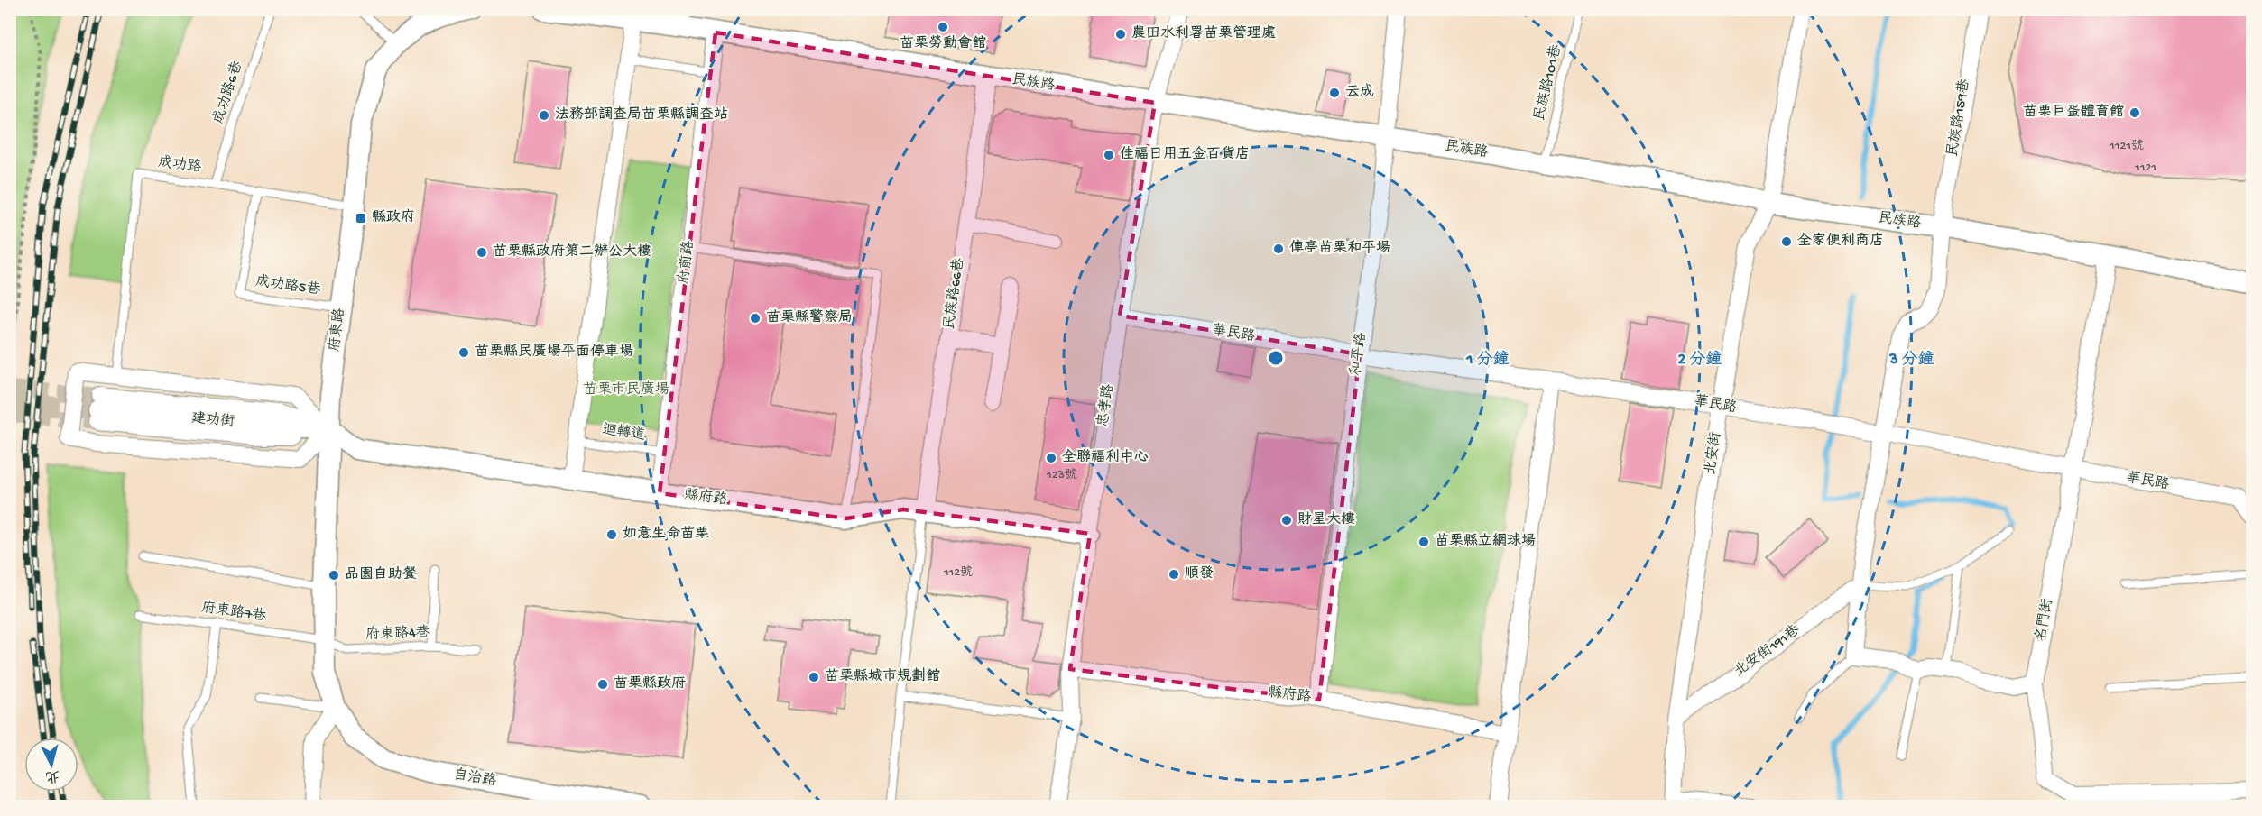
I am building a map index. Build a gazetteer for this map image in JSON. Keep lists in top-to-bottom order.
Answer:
{
  "streets": {
    "street": [
      "民族路",
      "民族路159巷",
      "府前路",
      "民族路66巷",
      "府東路",
      "華民路",
      "和平路",
      "忠孝路",
      "建功街",
      "北安街",
      "縣府路",
      "名門街",
      "北安街191巷",
      "自治路"
    ],
    "lane": [
      "民族路101巷",
      "成功路6巷",
      "成功路",
      "成功路5巷",
      "迴轉道",
      "府東路7巷",
      "府東路4巷"
    ]
  },
  "crossings": [
    ["民族路101巷", "民族路"],
    ["民族路", "民族路159巷"],
    ["民族路", "府前路"],
    ["民族路", "民族路66巷"],
    ["民族路", "和平路"],
    ["民族路", "忠孝路"],
    ["民族路", "北安街"],
    ["民族路", "名門街"],
    ["成功路6巷", "成功路"],
    ["民族路159巷", "華民路"],
    ["成功路", "成功路5巷"],
    ["成功路", "府東路"],
    ["府前路", "迴轉道"],
    ["府前路", "縣府路"],
    ["成功路5巷", "府東路"],
    ["民族路66巷", "縣府路"],
    ["府東路", "建功街"],
    ["府東路", "縣府路"],
    ["府東路", "府東路7巷"],
    ["府東路", "府東路4巷"],
    ["府東路", "自治路"],
    ["華民路", "和平路"],
    ["華民路", "忠孝路"],
    ["華民路", "北安街"],
    ["華民路", "名門街"],
    ["和平路", "縣府路"],
    ["忠孝路", "縣府路"],
    ["建功街", "縣府路"],
    ["北安街", "北安街191巷"],
    ["府東路7巷", "府東路4巷"]
  ],
  "parks": ["苗栗市民廣場"],
  "places": {
    "other": [
      "苗栗勞動會館",
      "農田水利署苗栗管理處",
      "云成",
      "苗栗巨蛋體育館",
      "法務部調查局苗栗縣調查站",
      "佳福日用五金百貨店",
      "全家便利商店",
      "俥亭苗栗和平場",
      "苗栗縣政府第二辦公大樓",
      "苗栗縣警察局",
      "苗栗縣民廣場平面停車場",
      "全聯福利中心",
      "財星大樓",
      "如意生命苗栗",
      "苗栗縣立網球場",
      "順發",
      "品園自助餐",
      "苗栗縣城市規劃館",
      "苗栗縣政府"
    ],
    "transit": ["縣政府"]
  },
  "house_numbers": [
    "1121號",
    "1121",
    "123號",
    "112號"
  ],
  "north": "bottom",
  "rings": ["1 分鐘", "2 分鐘", "3 分鐘"]
}
